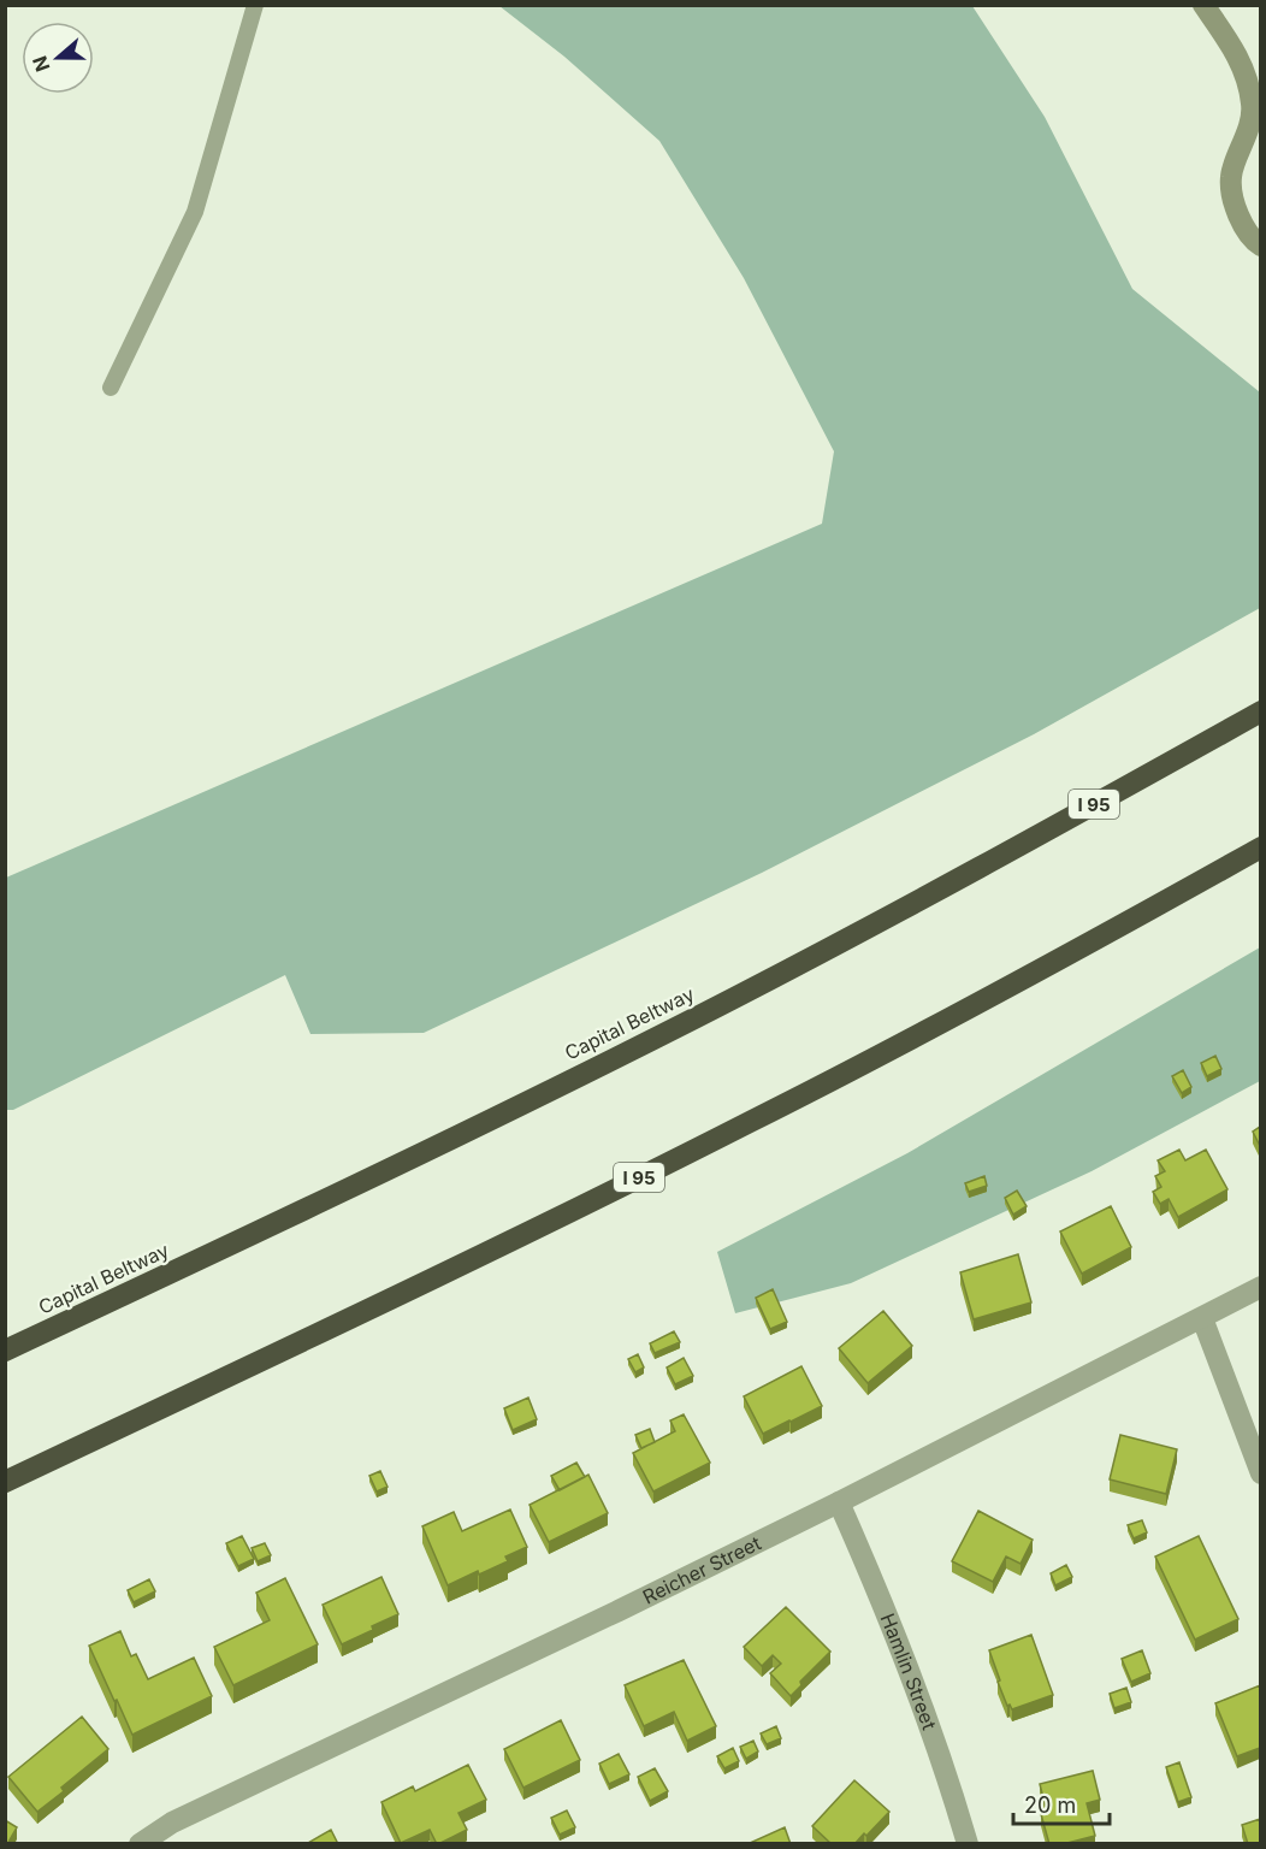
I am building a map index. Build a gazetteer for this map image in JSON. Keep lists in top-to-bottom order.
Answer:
{
  "streets": {
    "highway": ["I 95", "Capital Beltway"],
    "street": ["Reicher Street", "Hamlin Street"]
  },
  "crossings": [
    ["Reicher Street", "Hamlin Street"]
  ],
  "scale_bar": "20 m",
  "north": "left"
}
